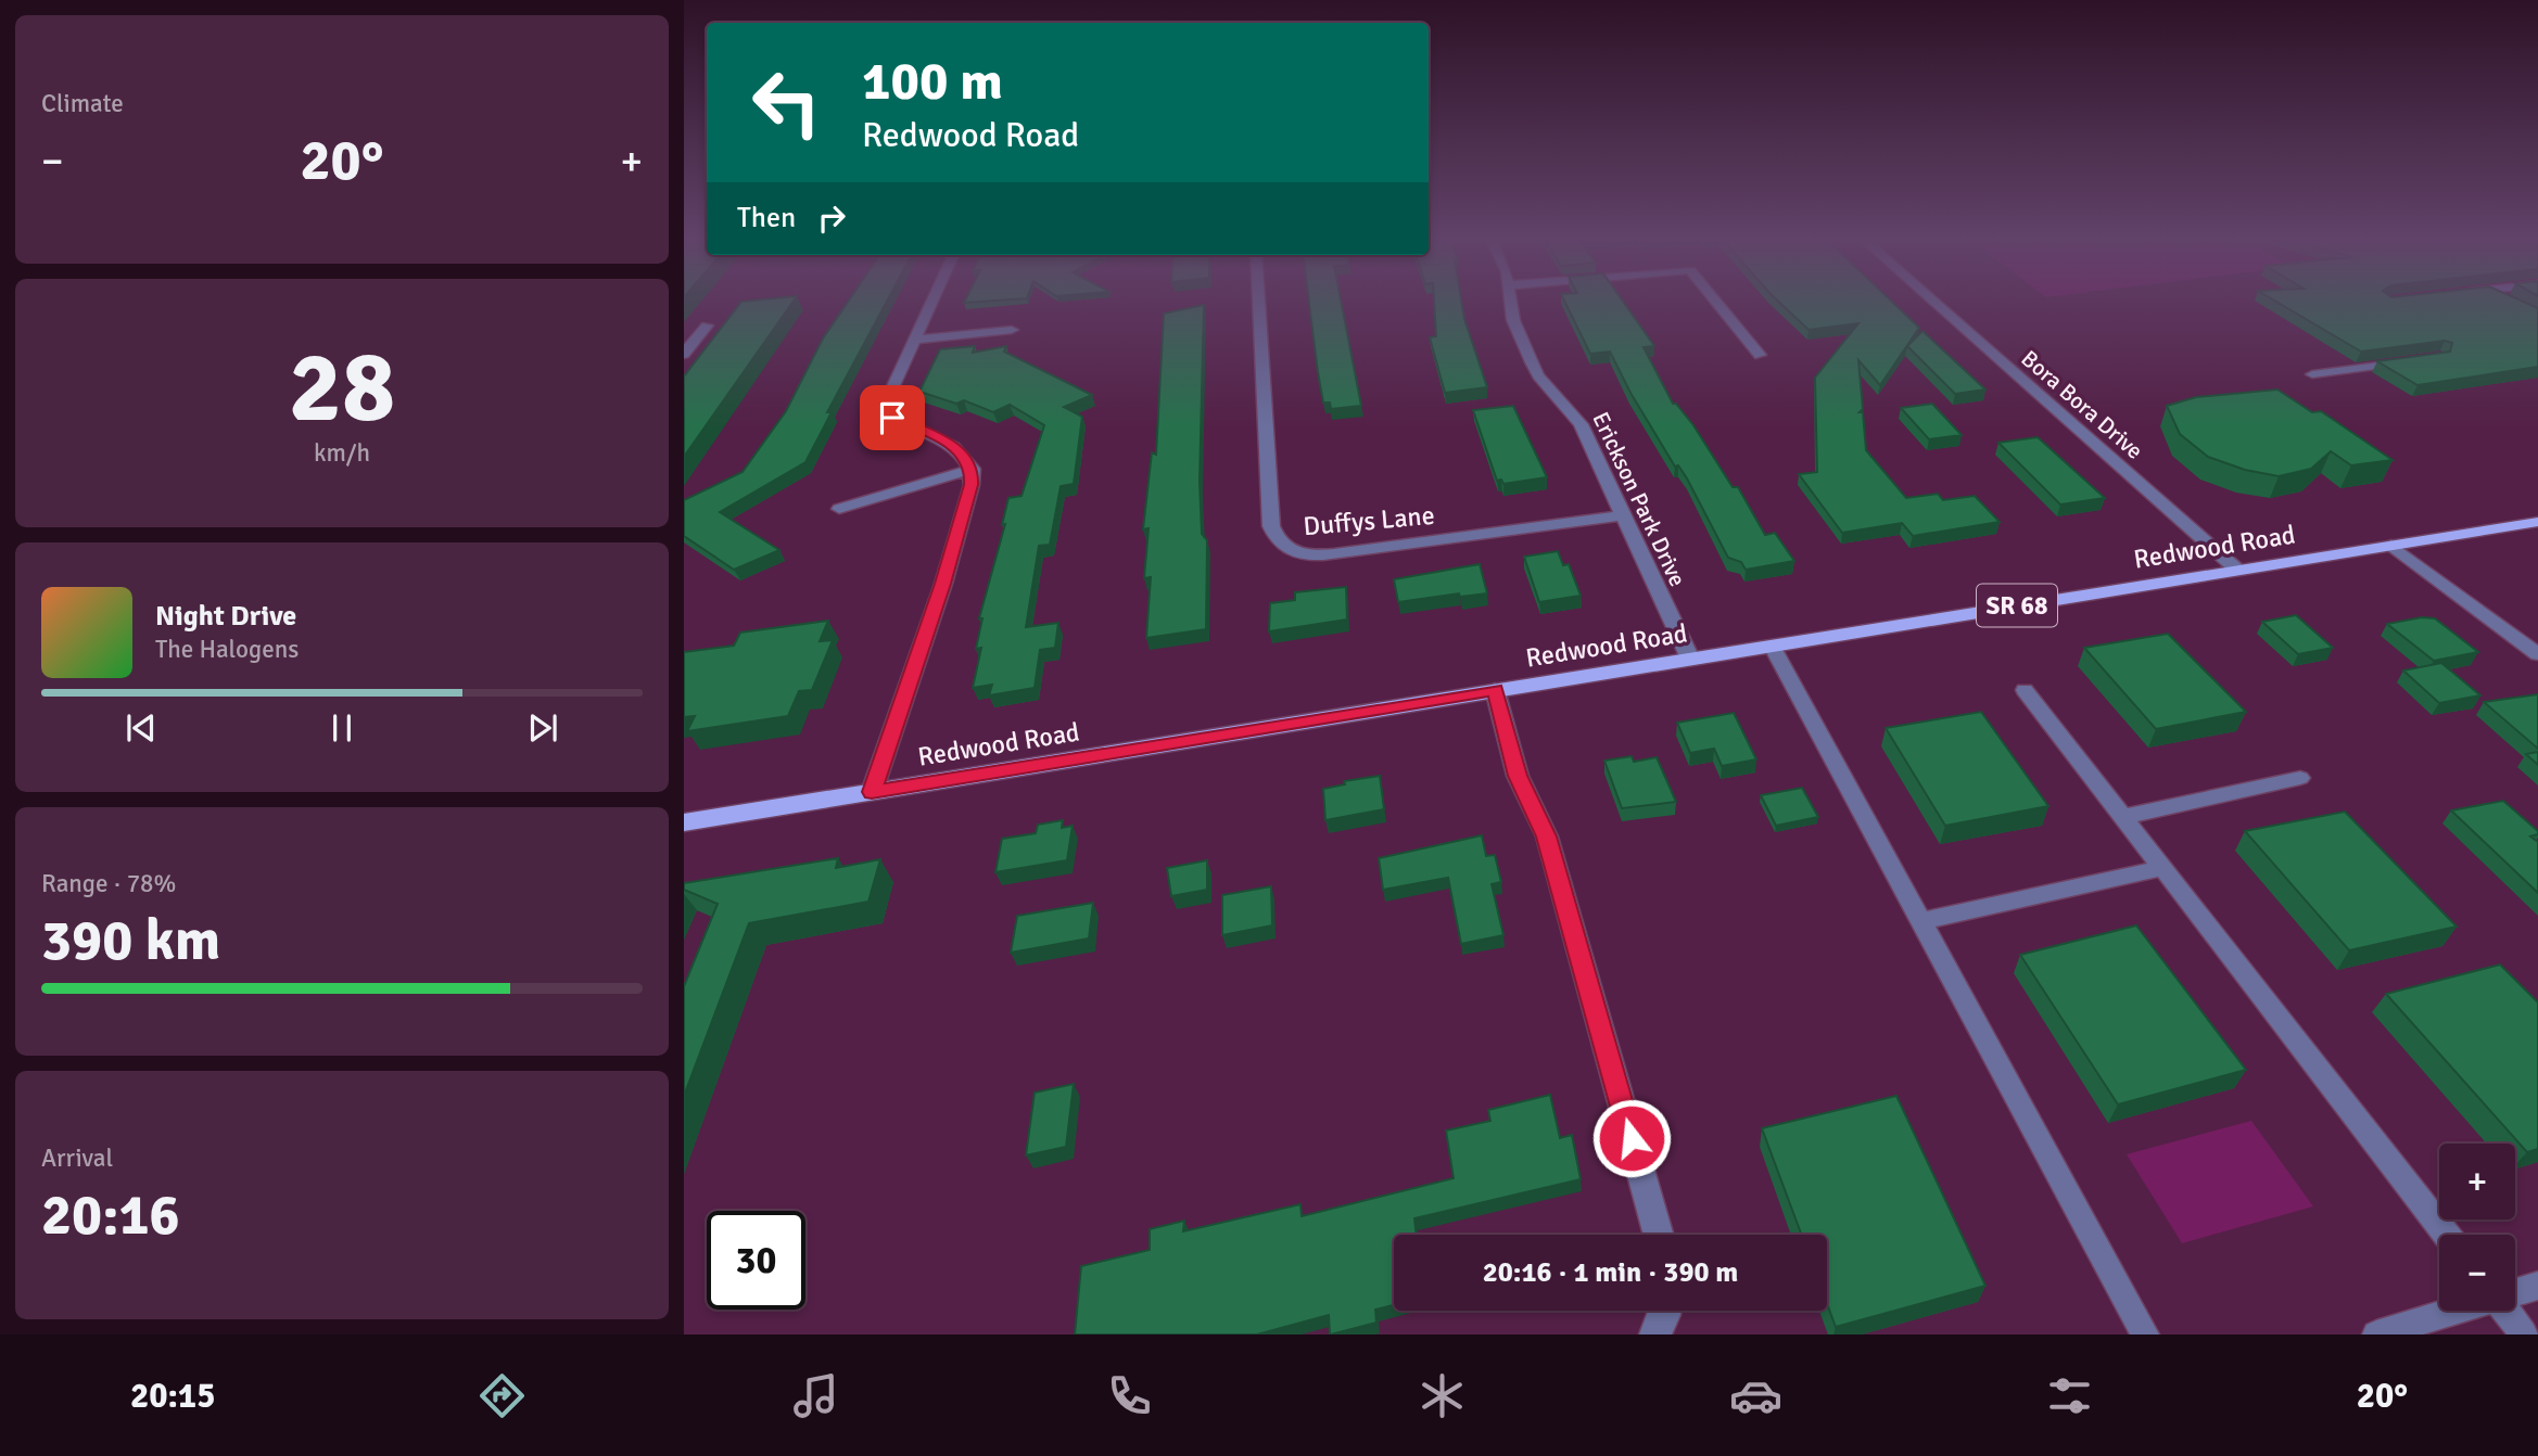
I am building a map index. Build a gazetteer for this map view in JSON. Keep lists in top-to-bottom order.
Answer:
{
  "streets": {
    "main road": ["Redwood Road", "SR 68"],
    "street": ["Bora Bora Drive", "Erickson Park Drive", "Duffys Lane"]
  },
  "crossings": [
    ["Bora Bora Drive", "Redwood Road"],
    ["Erickson Park Drive", "Duffys Lane"],
    ["Erickson Park Drive", "Redwood Road"]
  ],
  "page": {
    "tile": [
      "Climate",
      ["28", "km/h"],
      ["Range · 78%", "390 km"],
      ["Arrival", "20:16"]
    ],
    "turn": ["100 m", "Redwood Road"],
    "heat": ["−", "20°", "+"],
    "then": "Then",
    "song": ["Night Drive", "The Halogens"],
    "map_buttons": ["+", "−"],
    "limit": "30",
    "trip": "20:16 · 1 min · 390 m",
    "tabs": ["20:15", "20°"]
  }
}
